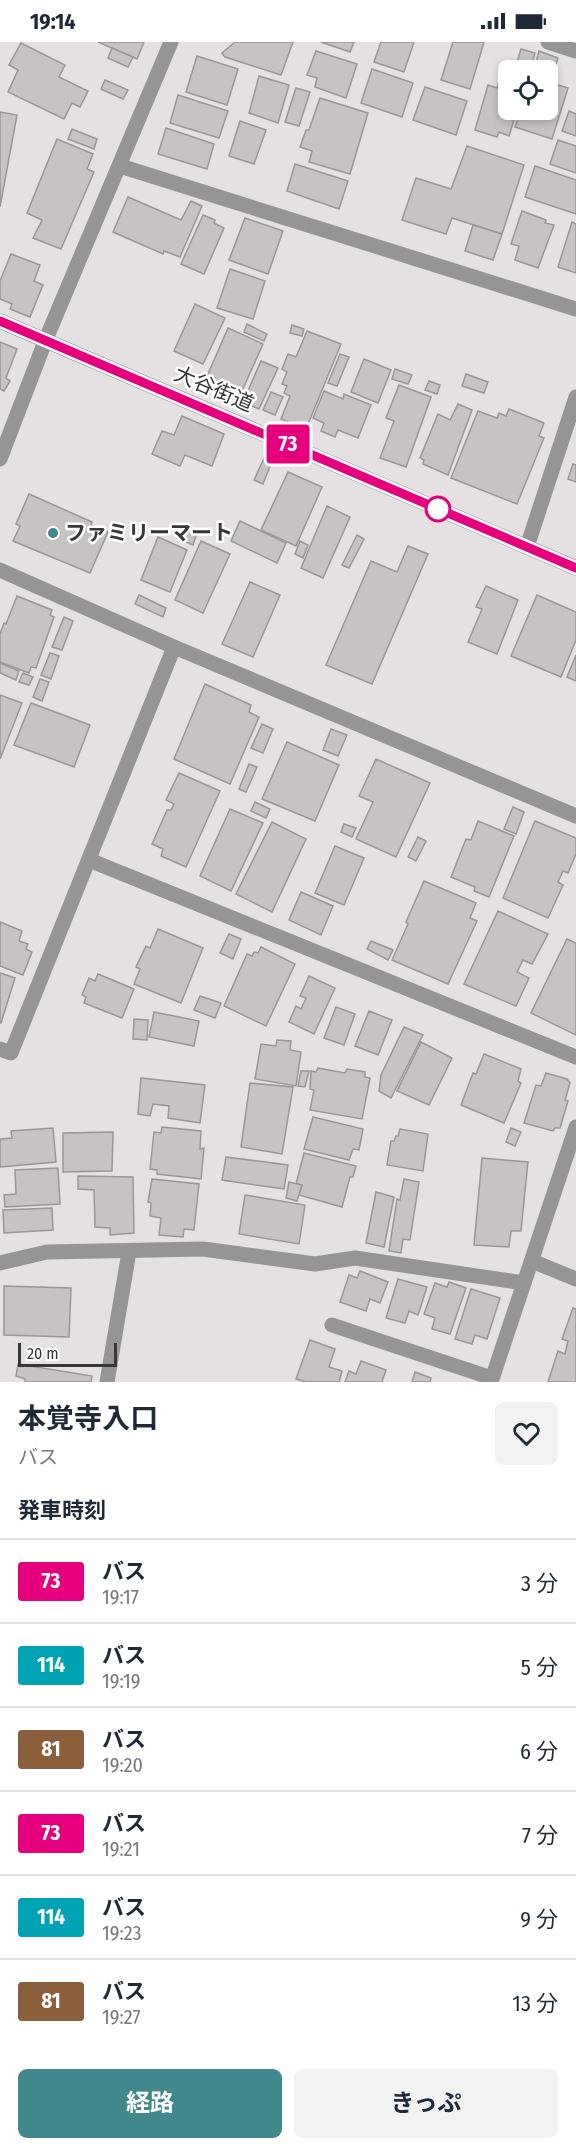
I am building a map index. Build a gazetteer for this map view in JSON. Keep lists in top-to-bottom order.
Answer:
{
  "streets": {
    "street": ["大谷街道"]
  },
  "places": ["ファミリーマート"],
  "lines": ["bus line 73"],
  "scale_bar": "20 m",
  "page": {
    "status": "19:14",
    "on_map": "73",
    "scale": "20 m",
    "heading": [
      ["本覚寺入口", "バス"],
      "発車時刻"
    ],
    "list": [
      {
        "mark": "73",
        "name": "バス",
        "note": "19:17",
        "value": "3 分"
      },
      {
        "mark": "114",
        "name": "バス",
        "note": "19:19",
        "value": "5 分"
      },
      {
        "mark": "81",
        "name": "バス",
        "note": "19:20",
        "value": "6 分"
      },
      {
        "mark": "73",
        "name": "バス",
        "note": "19:21",
        "value": "7 分"
      },
      {
        "mark": "114",
        "name": "バス",
        "note": "19:23",
        "value": "9 分"
      },
      {
        "mark": "81",
        "name": "バス",
        "note": "19:27",
        "value": "13 分"
      }
    ],
    "buttons": ["経路", "きっぷ"]
  }
}
